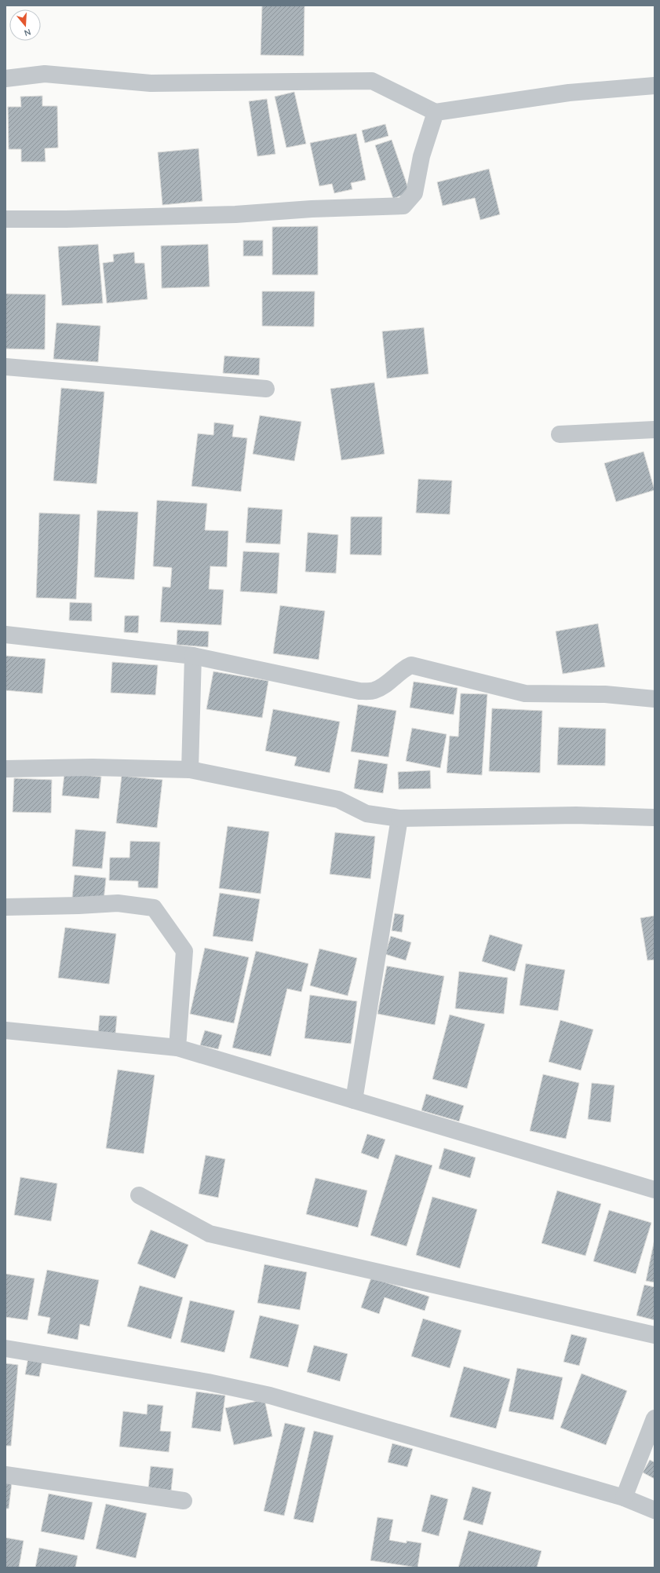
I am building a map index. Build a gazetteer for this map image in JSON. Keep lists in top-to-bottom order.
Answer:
{
  "north": "bottom"
}
